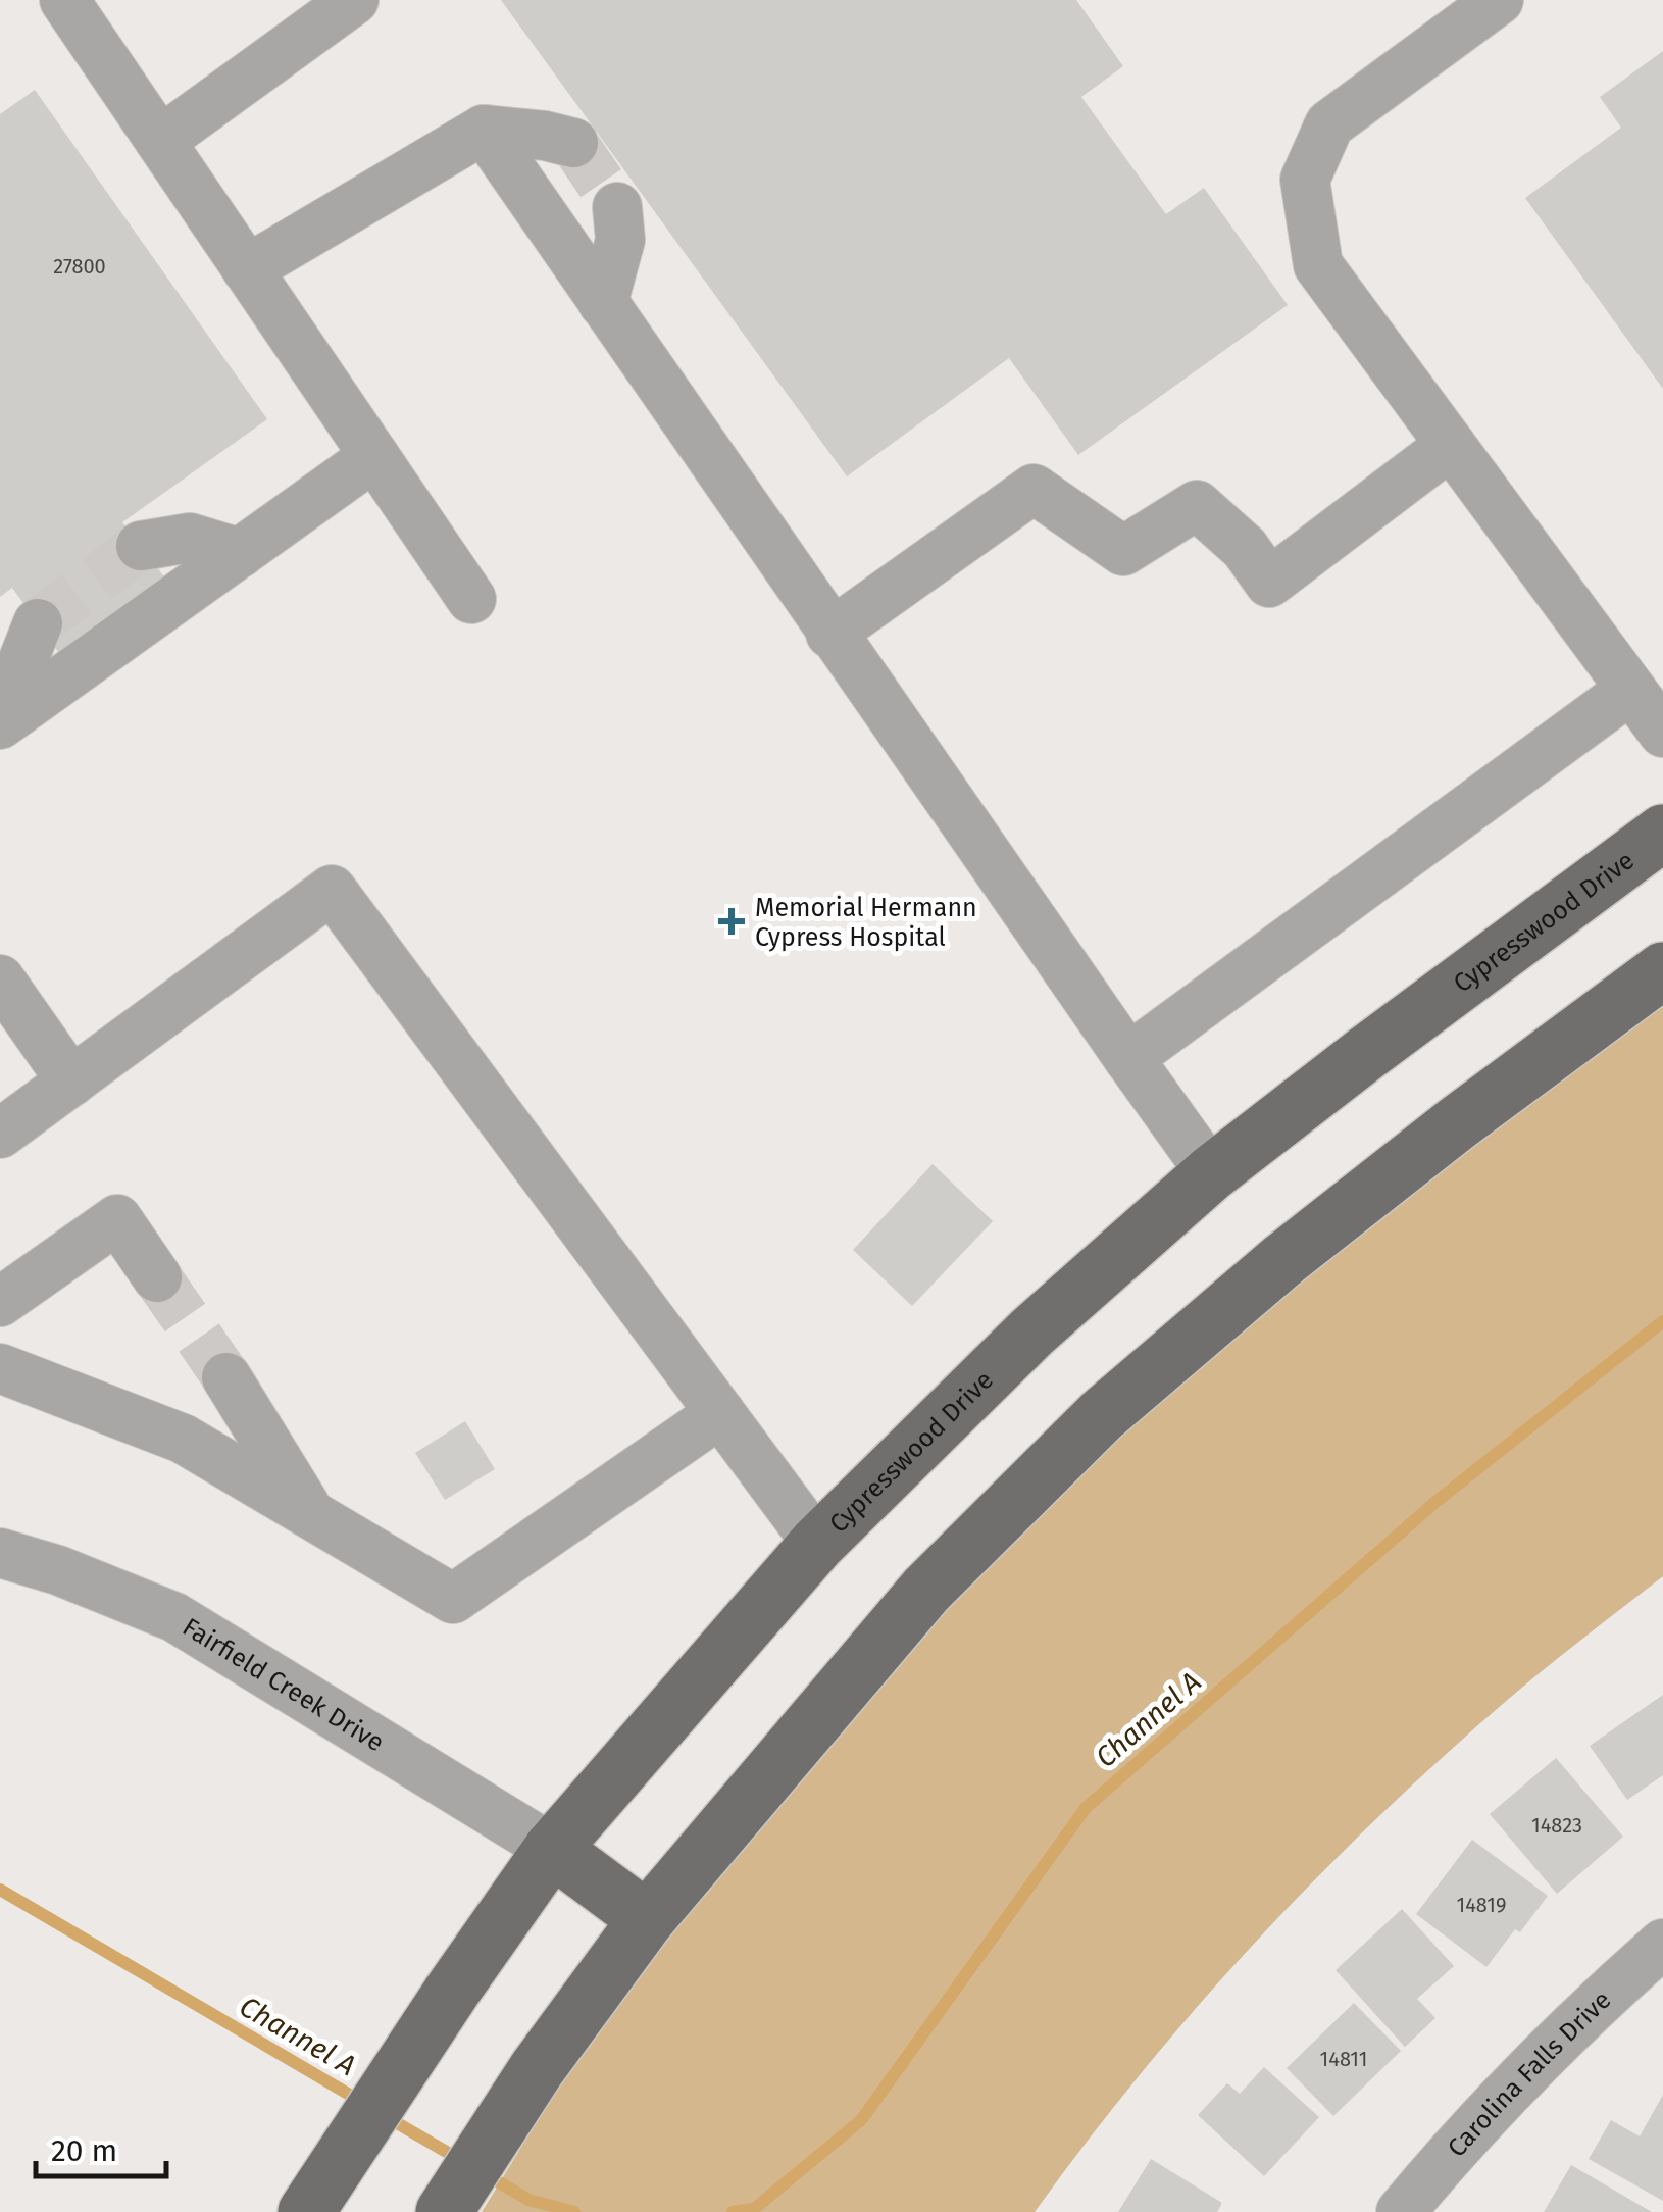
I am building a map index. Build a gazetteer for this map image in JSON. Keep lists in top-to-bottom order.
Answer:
{
  "streets": {
    "main road": ["Cypresswood Drive"],
    "street": ["Fairfield Creek Drive", "Carolina Falls Drive"]
  },
  "crossings": [
    ["Cypresswood Drive", "Fairfield Creek Drive"]
  ],
  "water": ["Channel A"],
  "places": {
    "health": ["Memorial Hermann Cypress Hospital"]
  },
  "house_numbers": [
    "27800",
    "14823",
    "14819",
    "14811"
  ],
  "scale_bar": "20 m"
}
